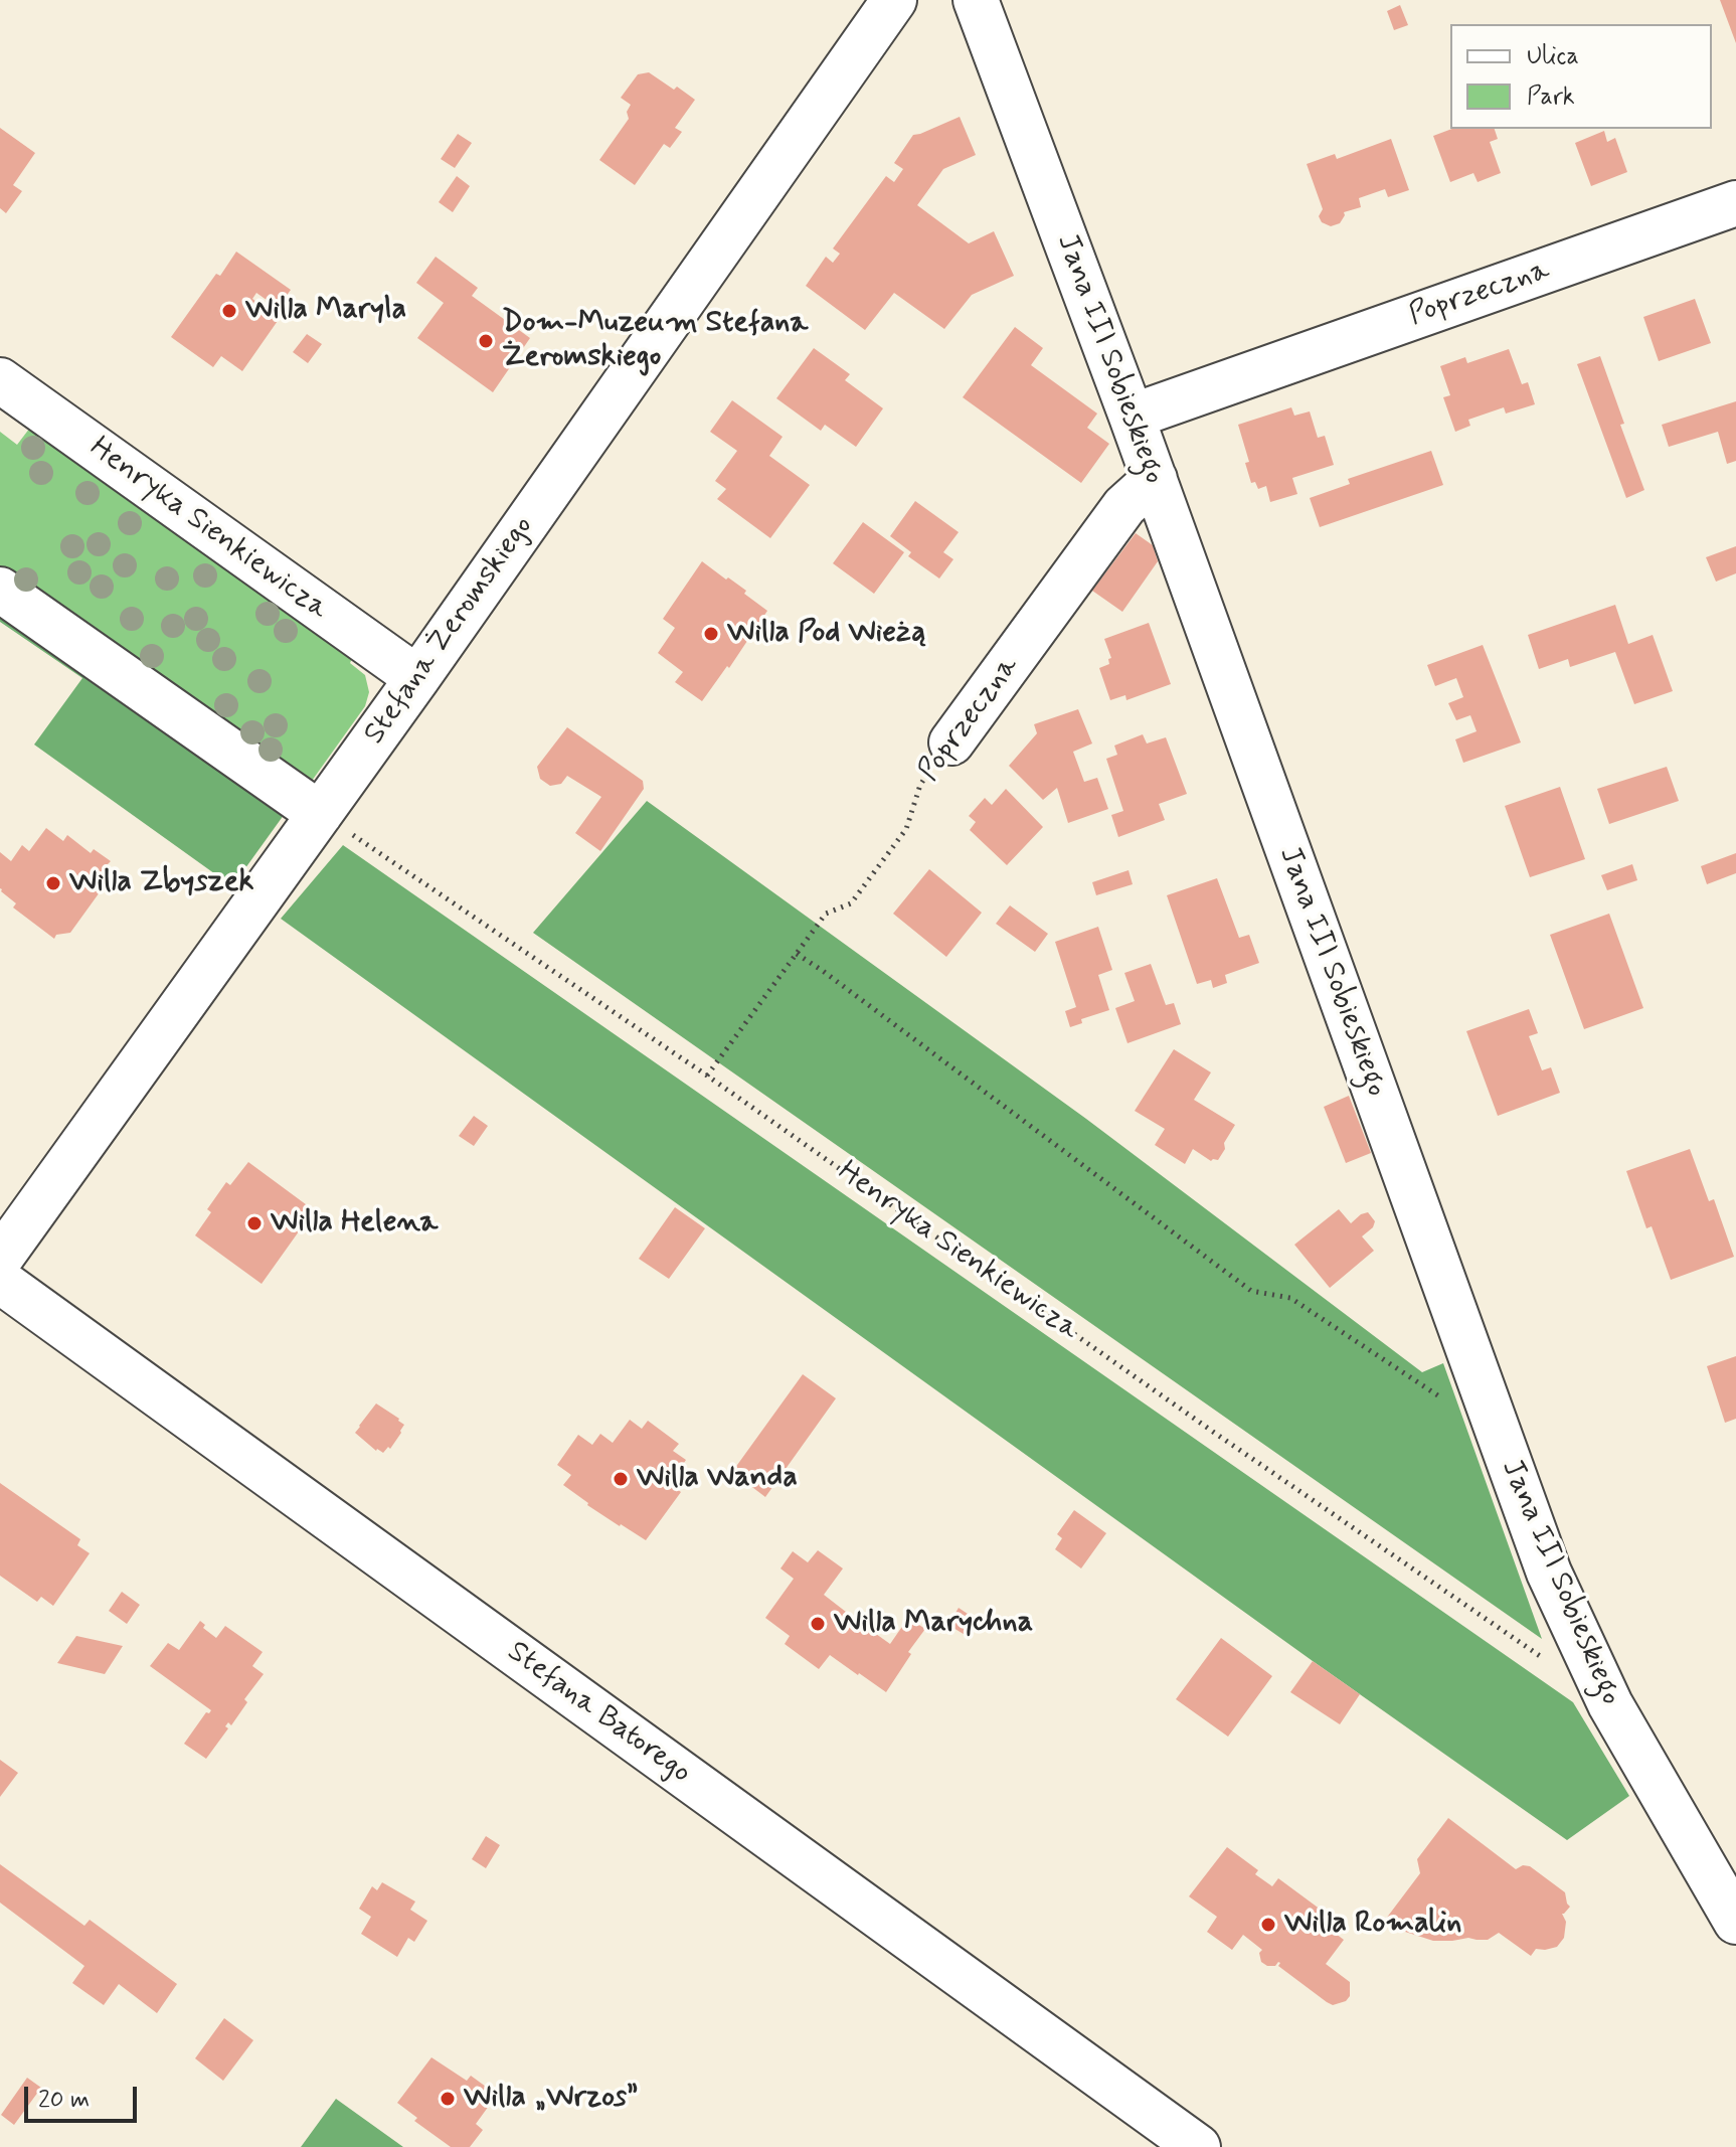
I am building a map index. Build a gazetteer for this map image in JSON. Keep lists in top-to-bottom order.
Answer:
{
  "streets": {
    "street": [
      "Poprzeczna",
      "Jana III Sobieskiego",
      "Henryka Sienkiewicza",
      "Stefana Żeromskiego",
      "Stefana Batorego"
    ]
  },
  "crossings": [
    ["Poprzeczna", "Jana III Sobieskiego"],
    ["Poprzeczna", "Henryka Sienkiewicza"],
    ["Henryka Sienkiewicza", "Stefana Żeromskiego"]
  ],
  "places": [
    "Willa Maryla",
    "Dom-Muzeum Stefana Żeromskiego",
    "Willa Pod Wieżą",
    "Willa Zbyszek",
    "Willa Helena",
    "Willa Wanda",
    "Willa Marychna",
    "Willa Romalin",
    "Willa „Wrzos”"
  ],
  "legend": ["Ulica", "Park"],
  "scale_bar": "20 m"
}
